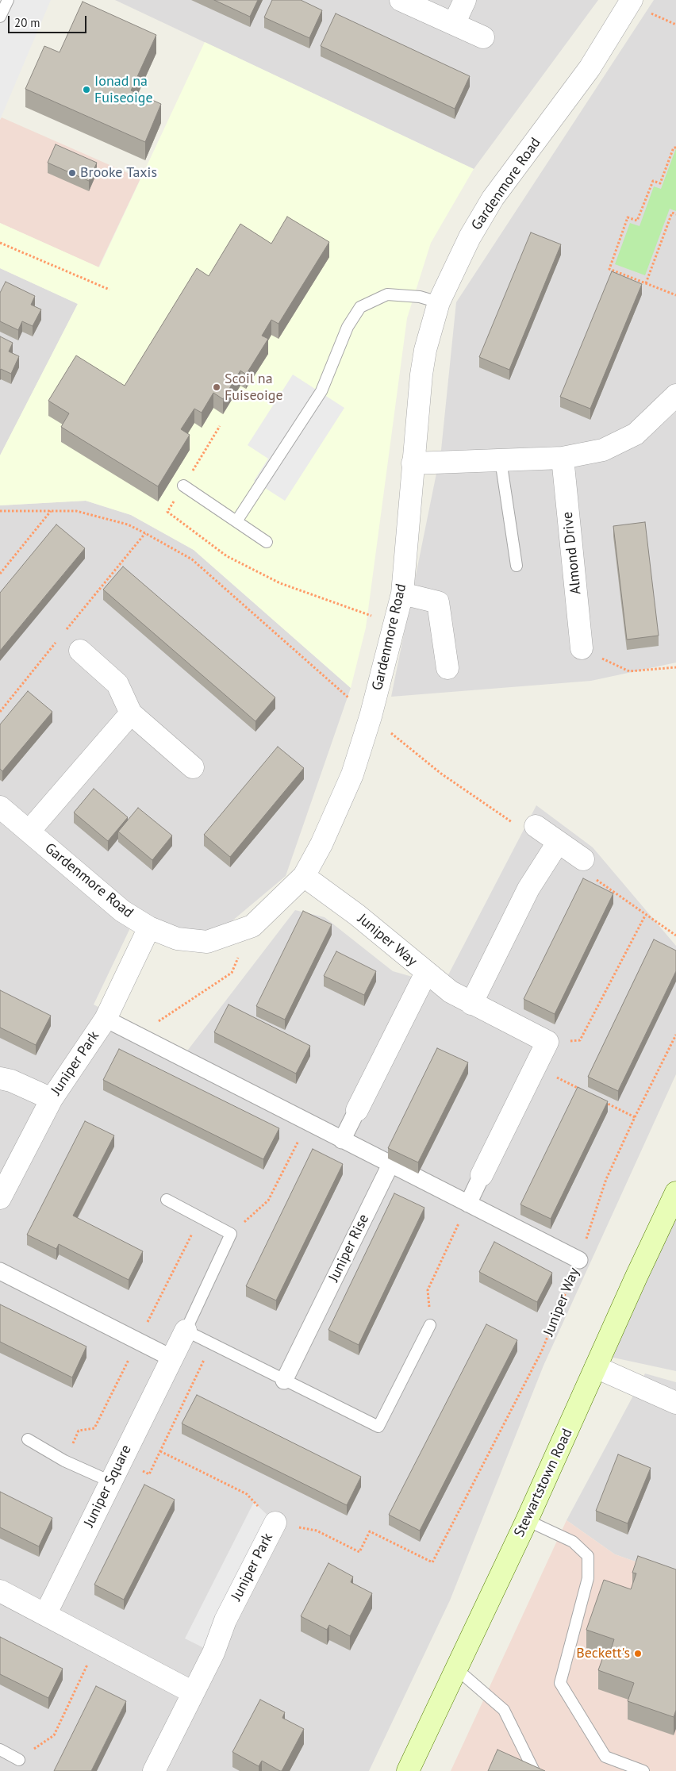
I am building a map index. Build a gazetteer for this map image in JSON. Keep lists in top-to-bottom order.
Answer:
{
  "streets": {
    "main road": ["Stewartstown Road"],
    "street": [
      "Gardenmore Road",
      "Almond Drive",
      "Juniper Way",
      "Juniper Park",
      "Juniper Rise",
      "Juniper Square"
    ]
  },
  "crossings": [
    ["Gardenmore Road", "Juniper Way"],
    ["Gardenmore Road", "Juniper Park"],
    ["Juniper Way", "Juniper Park"]
  ],
  "places": [
    "Ionad na Fuiseoige",
    "Brooke Taxis",
    "Scoil na Fuiseoige",
    "Beckett's"
  ],
  "scale_bar": "20 m"
}
